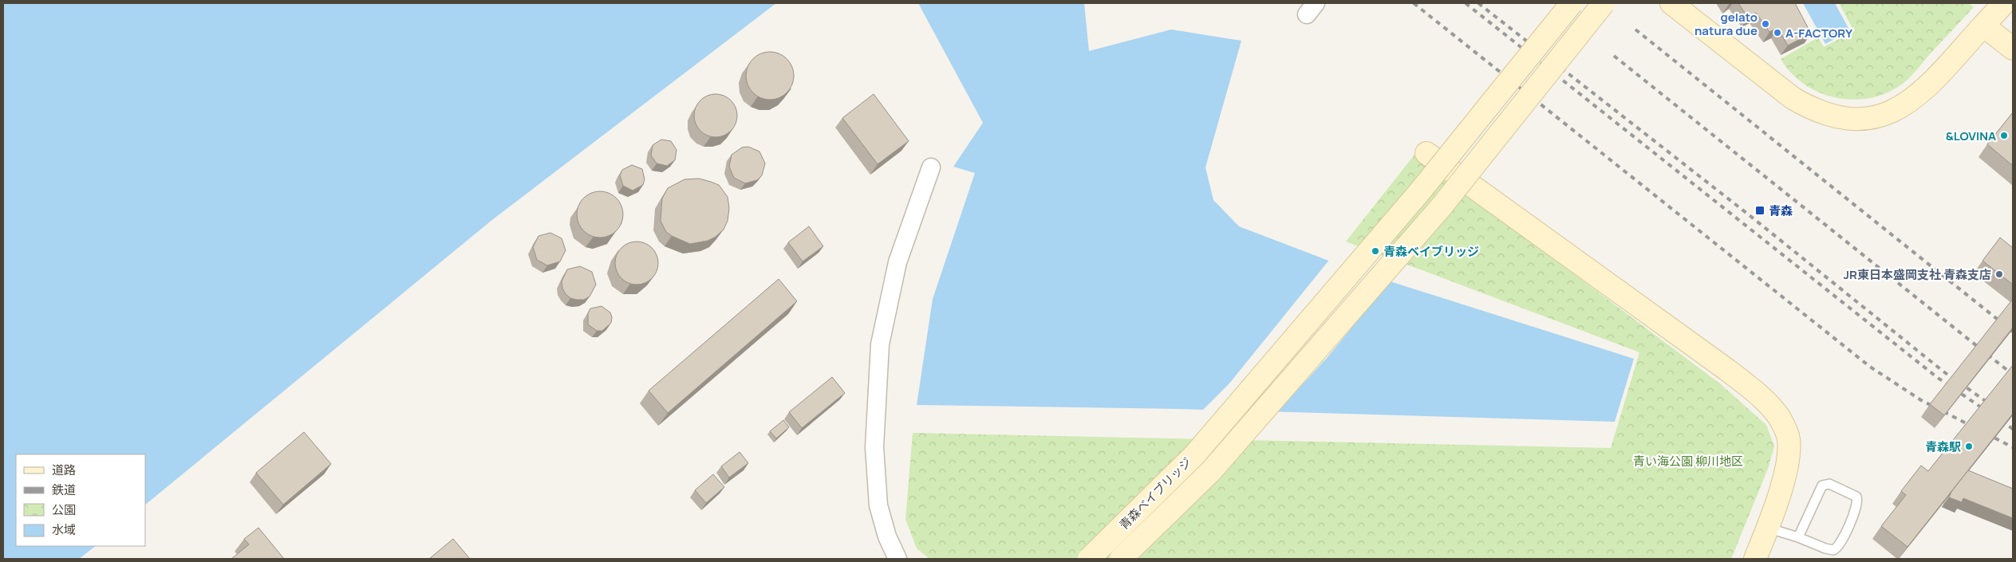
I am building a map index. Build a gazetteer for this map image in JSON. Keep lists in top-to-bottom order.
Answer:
{
  "streets": {
    "street": ["青森ベイブリッジ"]
  },
  "parks": ["青い海公園 柳川地区"],
  "places": {
    "other": [
      "gelato natura due",
      "A-FACTORY",
      "&LOVINA",
      "青森ベイブリッジ",
      "JR東日本盛岡支社 青森支店",
      "青森駅"
    ],
    "transit": ["青森"]
  },
  "legend": [
    "道路",
    "鉄道",
    "公園",
    "水域"
  ]
}
